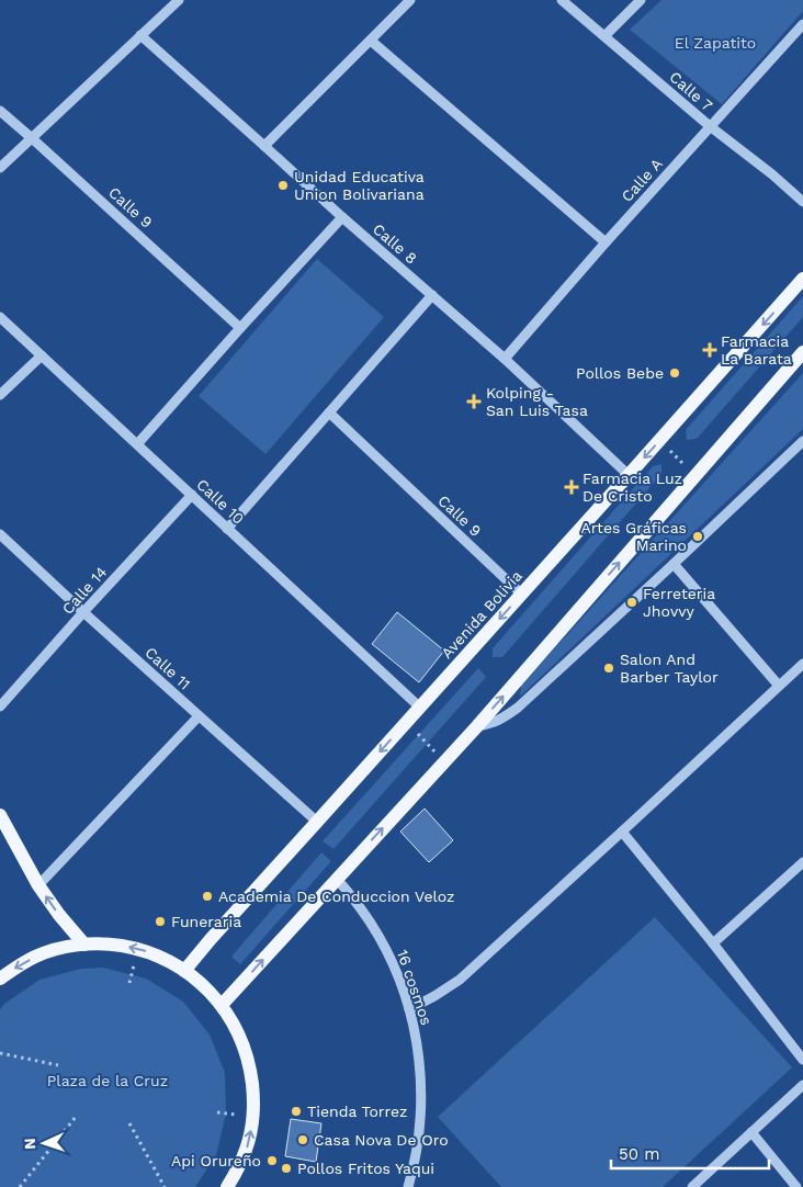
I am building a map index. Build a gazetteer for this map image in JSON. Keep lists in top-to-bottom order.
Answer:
{
  "streets": {
    "main road": ["Avenida Bolivia"],
    "street": [
      "Calle 7",
      "Calle A",
      "Calle 9",
      "Calle 8",
      "Calle 10",
      "Calle 14",
      "Calle 11",
      "16 cosmos"
    ]
  },
  "crossings": [
    ["Calle 7", "Calle A"],
    ["Calle A", "Calle 8"],
    ["Calle 9", "Avenida Bolivia"],
    ["Calle 8", "Avenida Bolivia"],
    ["Calle 10", "Calle 14"],
    ["Calle 10", "Avenida Bolivia"],
    ["Calle 14", "Calle 11"],
    ["Avenida Bolivia", "Calle 11"]
  ],
  "parks": ["El Zapatito", "Plaza de la Cruz"],
  "places": {
    "other": [
      "Unidad Educativa Union Bolivariana",
      "Pollos Bebe",
      "Artes Gráficas Marino",
      "Ferreteria Jhovvy",
      "Salon And Barber Taylor",
      "Academia De Conduccion Veloz",
      "Funeraria",
      "Tienda Torrez",
      "Casa Nova De Oro",
      "Api Orureño",
      "Pollos Fritos Yaqui"
    ],
    "health": ["Farmacia La Barata", "Kolping - San Luis Tasa", "Farmacia Luz De Cristo"]
  },
  "scale_bar": "50 m",
  "north": "left"
}
